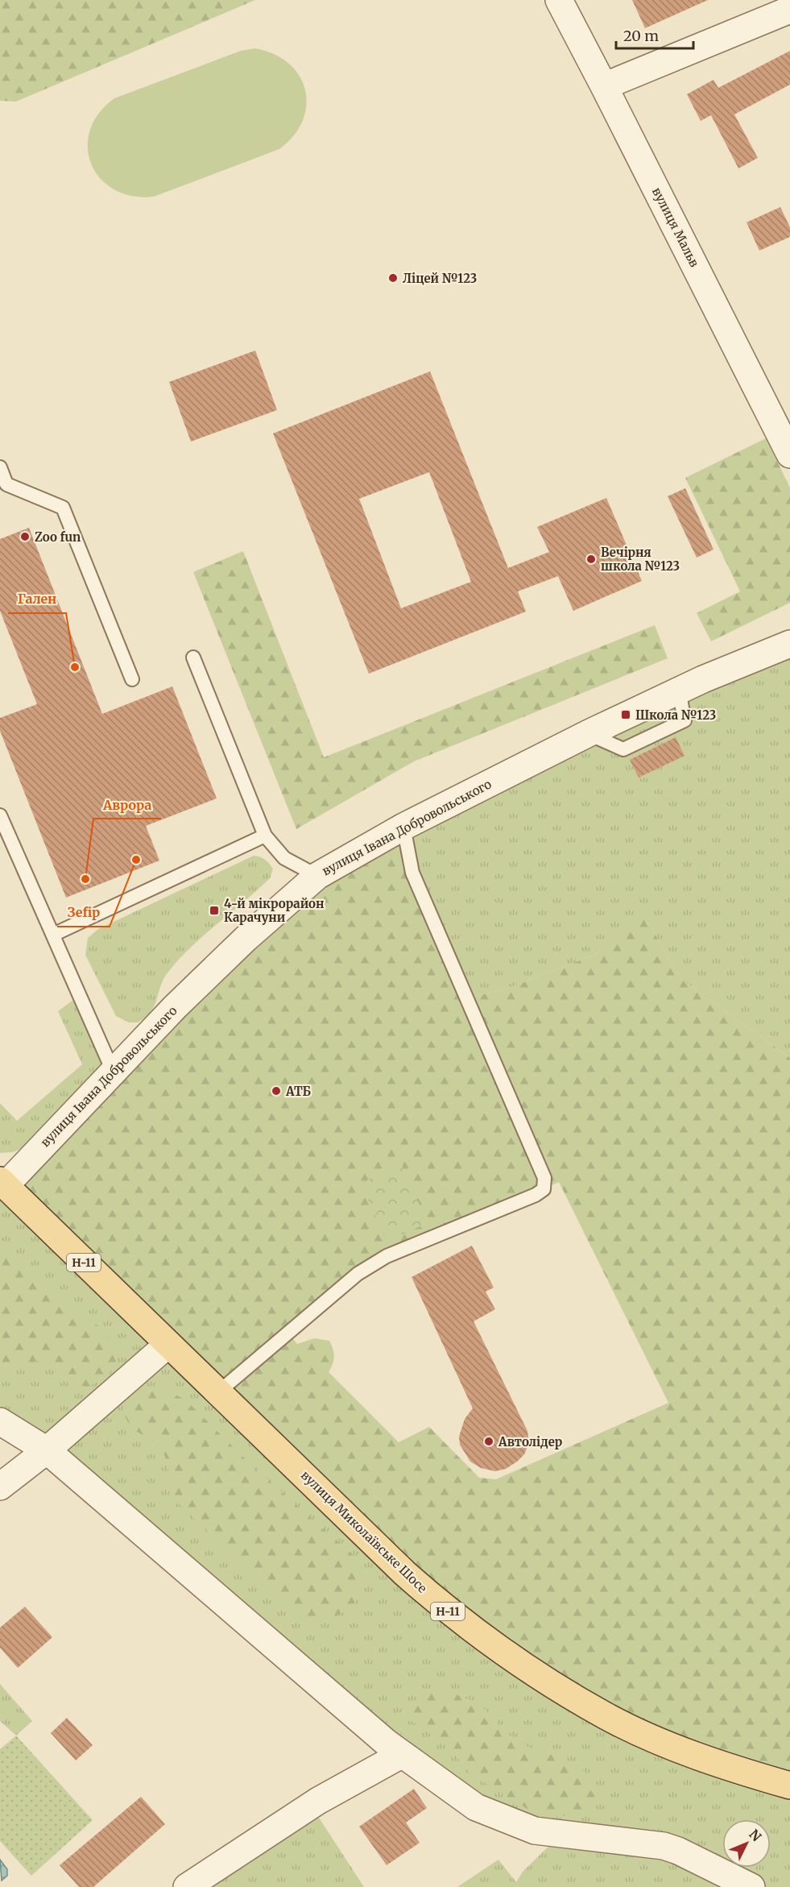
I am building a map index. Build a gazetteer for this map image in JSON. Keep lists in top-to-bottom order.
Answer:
{
  "streets": {
    "main road": ["Н-11", "вулиця Миколаївське Шосе"],
    "street": ["вулиця Мальв", "вулиця Івана Добровольського"]
  },
  "crossings": [
    ["вулиця Івана Добровольського", "вулиця Миколаївське Шосе"]
  ],
  "places": {
    "other": [
      "Ліцей №123",
      "Zoo fun",
      "Вечірня школа №123",
      "Гален",
      "Зеfір",
      "Аврора",
      "АТБ",
      "Автолідер"
    ],
    "transit": ["Школа №123", "4-й мікрорайон Карачуни"]
  },
  "scale_bar": "20 m",
  "north": "top right"
}
